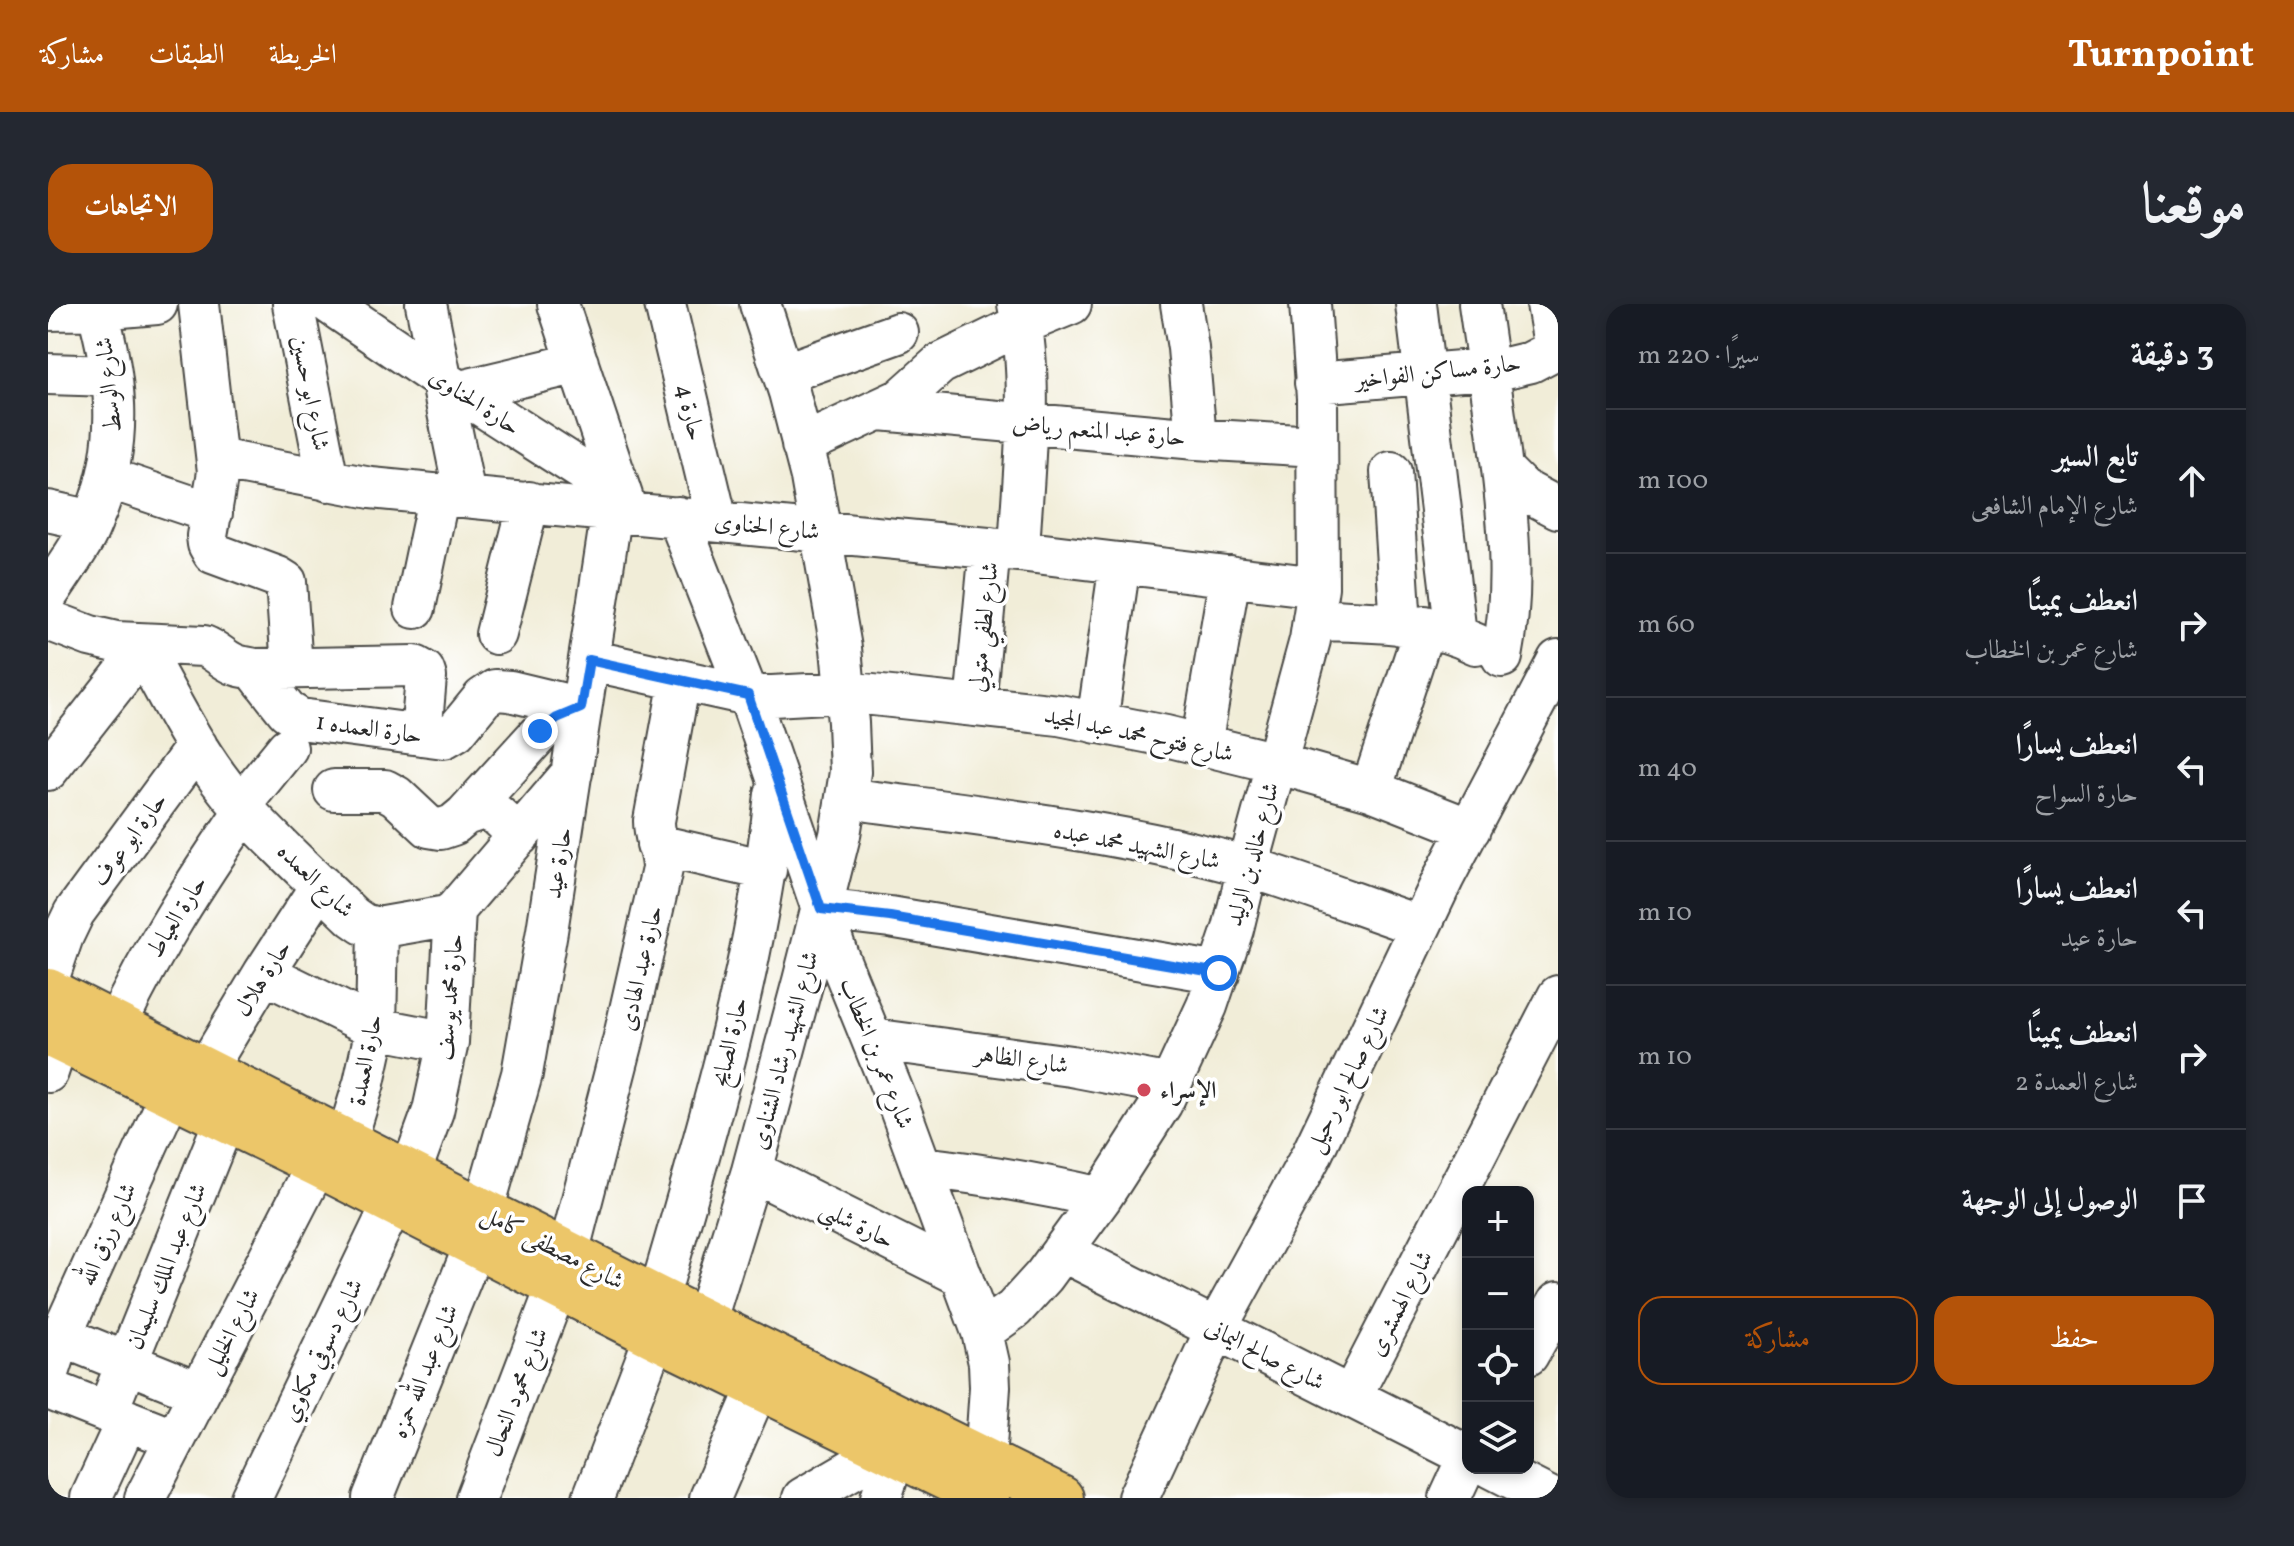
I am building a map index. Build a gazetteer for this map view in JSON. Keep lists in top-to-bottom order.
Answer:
{
  "streets": {
    "main road": ["شارع مصطفى كامل"],
    "street": [
      "حارة مساكن الفواخير",
      "شارع الوسط",
      "شارع ابو حسين",
      "حارة الحناوى",
      "حارة 4",
      "حارة عبد المنعم رياض",
      "شارع الحناوى",
      "شارع لطفي متولي",
      "حارة العمده 1",
      "شارع فتوح محمد عبد المجيد",
      "حارة ابو عوف",
      "شارع الشهيد محمد عبده",
      "شارع خالد بن الوليد",
      "حارة عيد",
      "شارع العمده",
      "حارة العياط",
      "حارة عبد الهادى",
      "حارة هلال",
      "حارة محمد يوسف",
      "حارة الصايح",
      "شارع الشهيد رشاد الشناوى",
      "شارع عمر بن الخطاب",
      "شارع الظاهر",
      "حارة العمدة",
      "شارع صالح ابو رحيل",
      "حارة شلبى",
      "شارع رزق الله",
      "شارع عبد الملك سليمان",
      "شارع الهمشرى",
      "شارع الخليل",
      "شارع دسوقي مكاوي",
      "شارع صالح اليمانى",
      "شارع عبد الله حمزه",
      "شارع محمود النحال"
    ]
  },
  "crossings": [
    ["حارة مساكن الفواخير", "شارع خالد بن الوليد"],
    ["شارع ابو حسين", "شارع الحناوى"],
    ["حارة الحناوى", "شارع الحناوى"],
    ["حارة الحناوى", "حارة عيد"],
    ["حارة 4", "شارع الحناوى"],
    ["حارة 4", "شارع عمر بن الخطاب"],
    ["حارة عبد المنعم رياض", "شارع لطفي متولي"],
    ["حارة عبد المنعم رياض", "شارع خالد بن الوليد"],
    ["شارع الحناوى", "شارع لطفي متولي"],
    ["شارع الحناوى", "شارع خالد بن الوليد"],
    ["شارع الحناوى", "حارة عيد"],
    ["شارع الحناوى", "شارع الشهيد رشاد الشناوى"],
    ["شارع الحناوى", "شارع عمر بن الخطاب"],
    ["شارع لطفي متولي", "شارع فتوح محمد عبد المجيد"],
    ["حارة العمده 1", "حارة عيد"],
    ["شارع فتوح محمد عبد المجيد", "شارع خالد بن الوليد"],
    ["شارع فتوح محمد عبد المجيد", "حارة عيد"],
    ["شارع فتوح محمد عبد المجيد", "حارة عبد الهادى"],
    ["شارع فتوح محمد عبد المجيد", "شارع الشهيد رشاد الشناوى"],
    ["شارع فتوح محمد عبد المجيد", "شارع عمر بن الخطاب"],
    ["شارع فتوح محمد عبد المجيد", "شارع صالح ابو رحيل"],
    ["حارة ابو عوف", "شارع العمده"],
    ["شارع الشهيد محمد عبده", "شارع خالد بن الوليد"],
    ["شارع الشهيد محمد عبده", "شارع الشهيد رشاد الشناوى"],
    ["شارع الشهيد محمد عبده", "شارع صالح ابو رحيل"],
    ["شارع خالد بن الوليد", "شارع عمر بن الخطاب"],
    ["شارع خالد بن الوليد", "شارع الظاهر"],
    ["شارع خالد بن الوليد", "شارع صالح اليمانى"],
    ["حارة عيد", "شارع مصطفى كامل"],
    ["حارة عيد", "شارع عبد الله حمزه"],
    ["شارع العمده", "حارة العياط"],
    ["شارع العمده", "حارة هلال"],
    ["شارع العمده", "حارة محمد يوسف"],
    ["شارع العمده", "حارة العمدة"],
    ["حارة العياط", "شارع مصطفى كامل"],
    ["حارة عبد الهادى", "شارع مصطفى كامل"],
    ["حارة عبد الهادى", "شارع محمود النحال"],
    ["حارة هلال", "شارع رزق الله"],
    ["حارة هلال", "شارع مصطفى كامل"],
    ["حارة محمد يوسف", "شارع مصطفى كامل"],
    ["حارة محمد يوسف", "شارع دسوقي مكاوي"],
    ["حارة الصايح", "شارع عمر بن الخطاب"],
    ["حارة الصايح", "شارع مصطفى كامل"],
    ["شارع الشهيد رشاد الشناوى", "شارع عمر بن الخطاب"],
    ["شارع الشهيد رشاد الشناوى", "حارة شلبى"],
    ["شارع الشهيد رشاد الشناوى", "شارع مصطفى كامل"],
    ["شارع عمر بن الخطاب", "شارع الظاهر"],
    ["شارع عمر بن الخطاب", "حارة شلبى"],
    ["شارع عمر بن الخطاب", "شارع مصطفى كامل"],
    ["حارة العمدة", "شارع مصطفى كامل"],
    ["حارة العمدة", "شارع الخليل"],
    ["شارع صالح ابو رحيل", "شارع صالح اليمانى"],
    ["شارع رزق الله", "شارع مصطفى كامل"],
    ["شارع مصطفى كامل", "شارع عبد الملك سليمان"],
    ["شارع مصطفى كامل", "شارع الخليل"],
    ["شارع مصطفى كامل", "شارع دسوقي مكاوي"],
    ["شارع مصطفى كامل", "شارع عبد الله حمزه"],
    ["شارع مصطفى كامل", "شارع محمود النحال"],
    ["شارع الهمشرى", "شارع صالح اليمانى"]
  ],
  "places": ["الإسراء"],
  "page": {
    "header": "Turnpoint",
    "nav": ["الخريطة", "الطبقات", "مشاركة"],
    "title": "موقعنا",
    "buttons": [
      "الاتجاهات",
      ["حفظ", "مشاركة"]
    ],
    "heading": ["3 دقيقة", "سيرًا · 220 m"],
    "list": [
      ["تابع السير", "شارع الإمام الشافعى", "100 m"],
      ["انعطف يمينًا", "شارع عمر بن الخطاب", "60 m"],
      ["انعطف يسارًا", "حارة السواح", "40 m"],
      ["انعطف يسارًا", "حارة عيد", "10 m"],
      ["انعطف يمينًا", "شارع العمدة 2", "10 m"],
      "الوصول إلى الوجهة"
    ],
    "map_buttons": ["+", "−"]
  }
}
